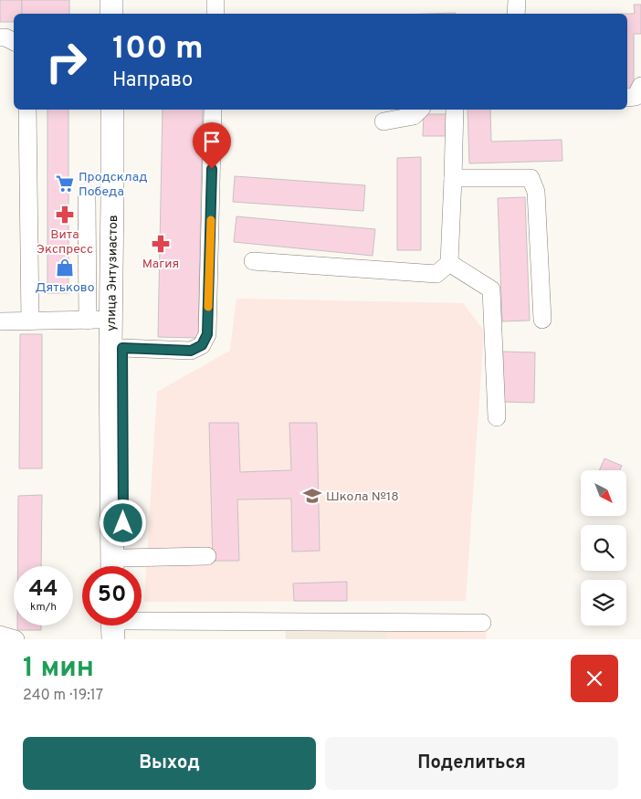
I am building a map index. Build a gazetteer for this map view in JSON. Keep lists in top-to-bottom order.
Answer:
{
  "streets": {
    "main road": ["улица Энтузиастов"]
  },
  "places": {
    "supermarket": ["Продсклад Победа"],
    "pharmacy": ["Вита Экспресс", "Магия"],
    "shop": ["Дятьково"],
    "school or university": ["Школа №18"]
  },
  "north": "bottom right",
  "page": {
    "turn": ["100 m", "Направо"],
    "speed": "44 km/h",
    "limit": "50",
    "heading": ["1 мин", "240 m · 19:17"],
    "buttons": ["Выход", "Поделиться"]
  }
}
